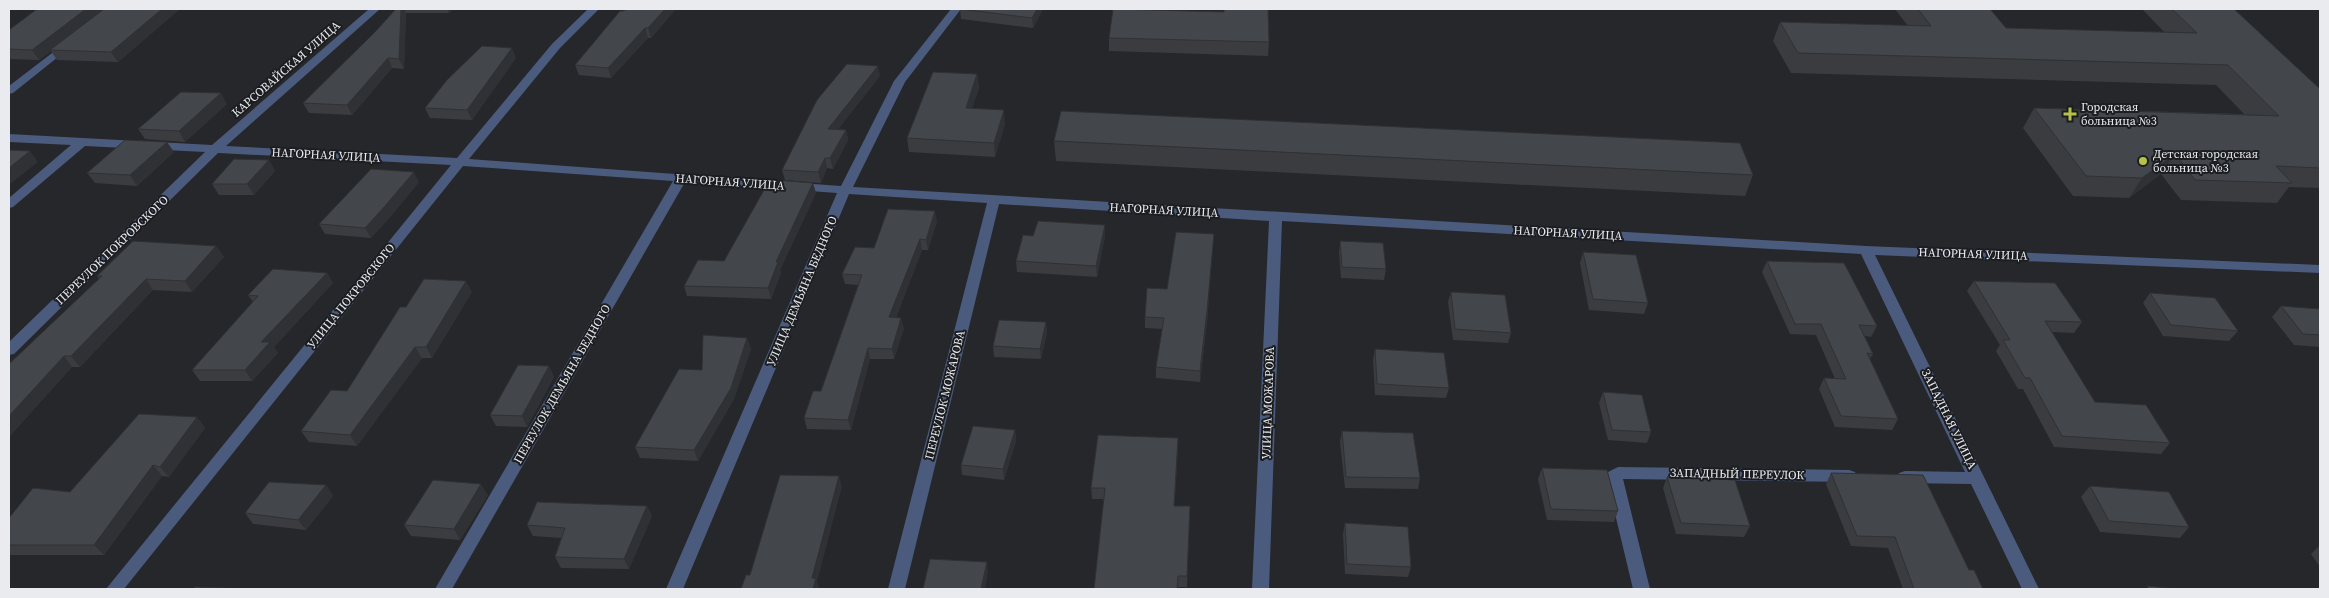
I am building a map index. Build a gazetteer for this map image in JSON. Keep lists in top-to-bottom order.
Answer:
{
  "streets": {
    "street": [
      "КАРСОВАЙСКАЯ УЛИЦА",
      "НАГОРНАЯ УЛИЦА",
      "ПЕРЕУЛОК ПОКРОВСКОГО",
      "УЛИЦА ДЕМЬЯНА БЕДНОГО",
      "УЛИЦА ПОКРОВСКОГО",
      "ПЕРЕУЛОК ДЕМЬЯНА БЕДНОГО",
      "ПЕРЕУЛОК МОЖАРОВА",
      "УЛИЦА МОЖАРОВА",
      "ЗАПАДНАЯ УЛИЦА",
      "ЗАПАДНЫЙ ПЕРЕУЛОК"
    ]
  },
  "crossings": [
    ["КАРСОВАЙСКАЯ УЛИЦА", "НАГОРНАЯ УЛИЦА"],
    ["КАРСОВАЙСКАЯ УЛИЦА", "ПЕРЕУЛОК ПОКРОВСКОГО"],
    ["НАГОРНАЯ УЛИЦА", "ПЕРЕУЛОК ПОКРОВСКОГО"],
    ["НАГОРНАЯ УЛИЦА", "УЛИЦА ДЕМЬЯНА БЕДНОГО"],
    ["НАГОРНАЯ УЛИЦА", "УЛИЦА ПОКРОВСКОГО"],
    ["НАГОРНАЯ УЛИЦА", "ПЕРЕУЛОК ДЕМЬЯНА БЕДНОГО"],
    ["НАГОРНАЯ УЛИЦА", "ПЕРЕУЛОК МОЖАРОВА"],
    ["НАГОРНАЯ УЛИЦА", "УЛИЦА МОЖАРОВА"],
    ["НАГОРНАЯ УЛИЦА", "ЗАПАДНАЯ УЛИЦА"]
  ],
  "places": {
    "health": ["Городская больница №3"],
    "other": ["Детская городская больница №3"]
  }
}
